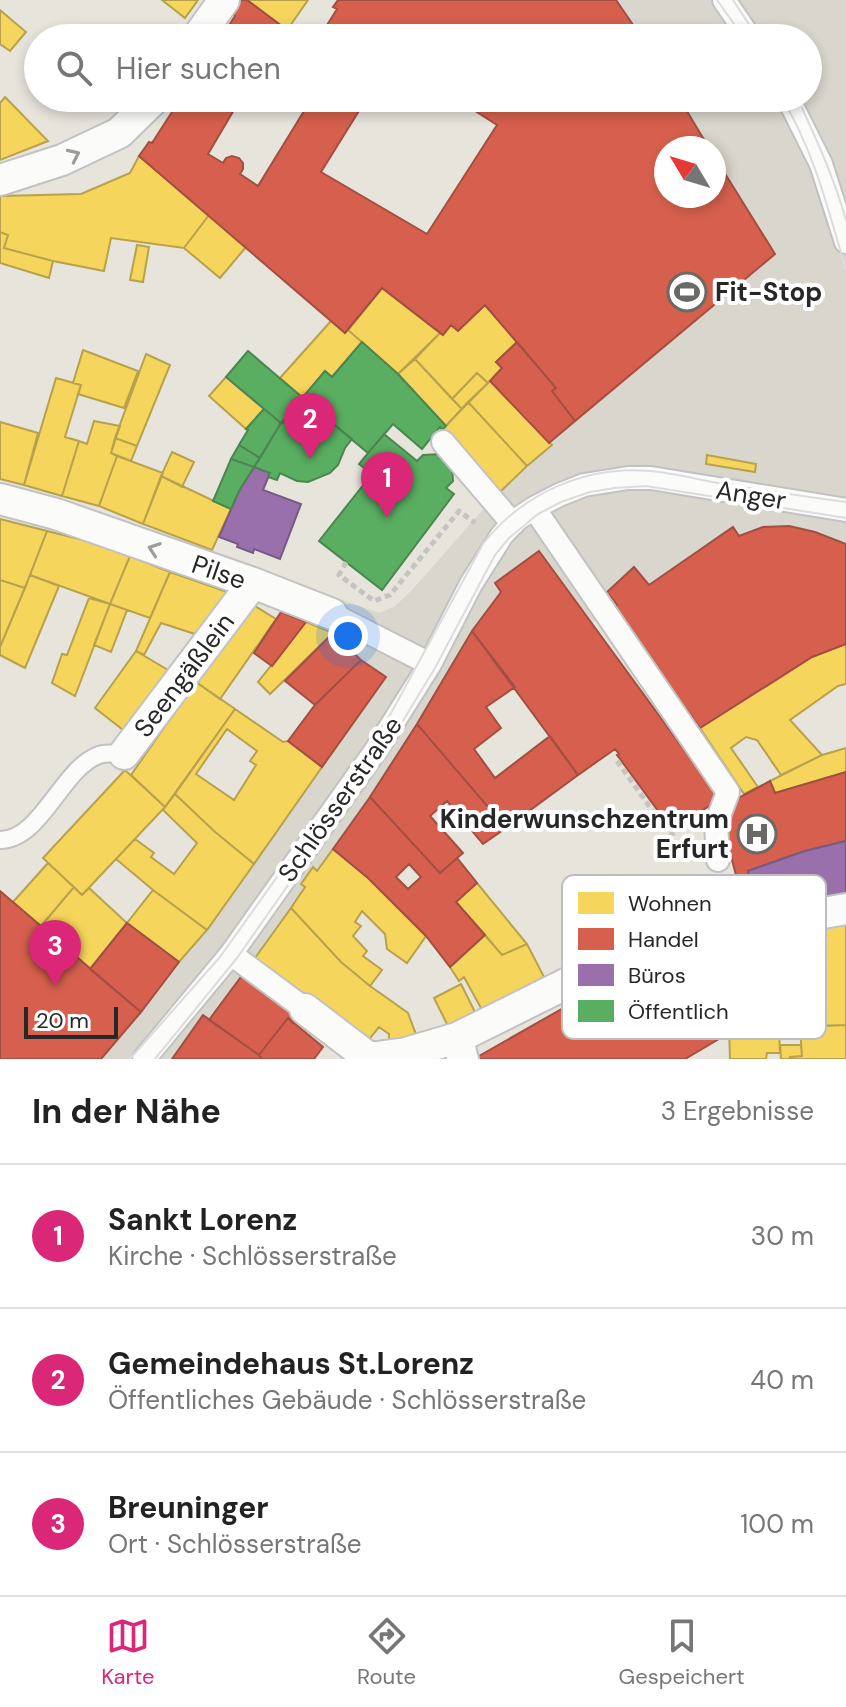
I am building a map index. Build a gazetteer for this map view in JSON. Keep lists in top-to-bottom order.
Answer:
{
  "streets": {
    "street": [
      "Anger",
      "Pilse",
      "Seengäßlein",
      "Schlösserstraße"
    ]
  },
  "crossings": [
    ["Anger", "Schlösserstraße"],
    ["Pilse", "Seengäßlein"],
    ["Pilse", "Schlösserstraße"]
  ],
  "one_way": ["Pilse"],
  "places": {
    "sports": ["Fit-Stop"],
    "hospital": ["Kinderwunschzentrum Erfurt"]
  },
  "legend": [
    "Wohnen",
    "Handel",
    "Büros",
    "Öffentlich"
  ],
  "scale_bar": "20 m",
  "north": "top left",
  "page": {
    "search": "Hier suchen",
    "pins": ["2", "1", "3"],
    "scale": "20 m",
    "heading": ["In der Nähe", "3 Ergebnisse"],
    "list": [
      {
        "mark": "1",
        "name": "Sankt Lorenz",
        "note": "Kirche · Schlösserstraße",
        "value": "30 m"
      },
      {
        "mark": "2",
        "name": "Gemeindehaus St.Lorenz",
        "note": "Öffentliches Gebäude · Schlösserstraße",
        "value": "40 m"
      },
      {
        "mark": "3",
        "name": "Breuninger",
        "note": "Ort · Schlösserstraße",
        "value": "100 m"
      }
    ],
    "nav": ["Karte", "Route", "Gespeichert"]
  }
}
